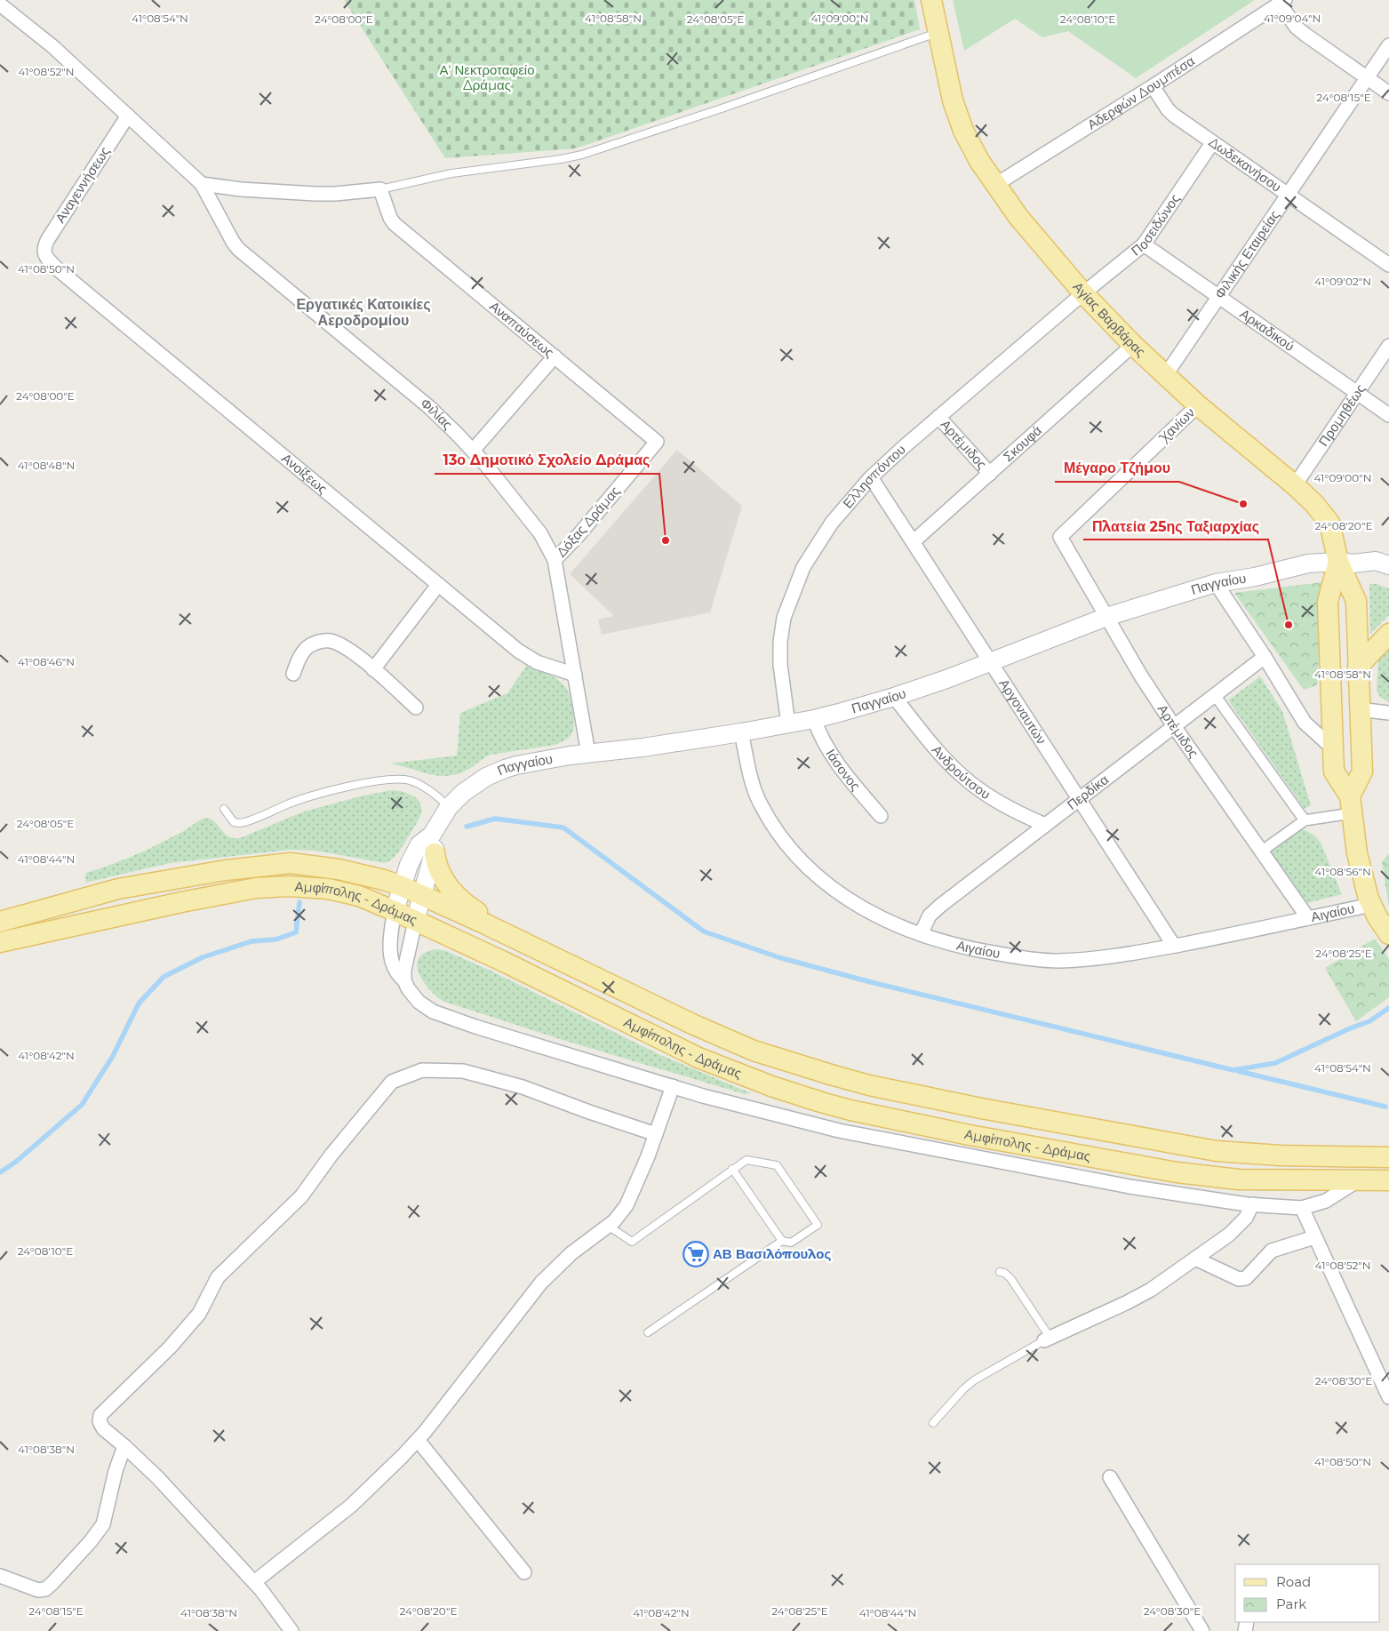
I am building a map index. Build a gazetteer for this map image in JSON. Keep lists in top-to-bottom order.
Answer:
{
  "streets": {
    "main road": ["Αγίας Βαρβάρας", "Παγγαίου", "Αμφίπολης - Δράμας"],
    "street": [
      "Αδερφών Δουμπέσα",
      "Δωδεκανήσου",
      "Αναγεννήσεως",
      "Ποσειδώνος",
      "Φιλικής Εταιρείας",
      "Αναπαύσεως",
      "Αρκαδικού",
      "Φιλίας",
      "Προμηθέως",
      "Χανίων",
      "Σκουφά",
      "Αρτέμιδος",
      "Ανοίξεως",
      "Ελλησπόντου",
      "Δόξας Δράμας",
      "Αργοναυτών",
      "Ιάσονος",
      "Ανδρούτσου",
      "Περδίκα",
      "Αιγαίου"
    ]
  },
  "crossings": [
    ["Αδερφών Δουμπέσα", "Δωδεκανήσου"],
    ["Αδερφών Δουμπέσα", "Αγίας Βαρβάρας"],
    ["Δωδεκανήσου", "Ποσειδώνος"],
    ["Δωδεκανήσου", "Φιλικής Εταιρείας"],
    ["Αναγεννήσεως", "Φιλίας"],
    ["Αναγεννήσεως", "Ανοίξεως"],
    ["Ποσειδώνος", "Αγίας Βαρβάρας"],
    ["Ποσειδώνος", "Αρκαδικού"],
    ["Ποσειδώνος", "Ελλησπόντου"],
    ["Φιλικής Εταιρείας", "Αγίας Βαρβάρας"],
    ["Φιλικής Εταιρείας", "Αρκαδικού"],
    ["Αγίας Βαρβάρας", "Προμηθέως"],
    ["Αγίας Βαρβάρας", "Χανίων"],
    ["Αγίας Βαρβάρας", "Σκουφά"],
    ["Αγίας Βαρβάρας", "Ελλησπόντου"],
    ["Αγίας Βαρβάρας", "Παγγαίου"],
    ["Αναπαύσεως", "Δόξας Δράμας"],
    ["Αρκαδικού", "Προμηθέως"],
    ["Φιλίας", "Ανοίξεως"],
    ["Φιλίας", "Δόξας Δράμας"],
    ["Φιλίας", "Παγγαίου"],
    ["Χανίων", "Αρτέμιδος"],
    ["Σκουφά", "Αρτέμιδος"],
    ["Σκουφά", "Αργοναυτών"],
    ["Αρτέμιδος", "Ελλησπόντου"],
    ["Αρτέμιδος", "Παγγαίου"],
    ["Αρτέμιδος", "Περδίκα"],
    ["Αρτέμιδος", "Αιγαίου"],
    ["Ελλησπόντου", "Παγγαίου"],
    ["Ελλησπόντου", "Αργοναυτών"],
    ["Παγγαίου", "Αργοναυτών"],
    ["Παγγαίου", "Ιάσονος"],
    ["Παγγαίου", "Ανδρούτσου"],
    ["Παγγαίου", "Αιγαίου"],
    ["Αργοναυτών", "Περδίκα"],
    ["Αργοναυτών", "Αιγαίου"],
    ["Ανδρούτσου", "Περδίκα"],
    ["Περδίκα", "Αιγαίου"]
  ],
  "districts": ["Εργατικές Κατοικίες Αεροδρομίου"],
  "parks": ["Α' Νεκτροταφείο Δράμας"],
  "places": {
    "other": ["Μέγαρο Τζήμου", "13ο Δημοτικό Σχολείο Δράμας", "Πλατεία 25ης Ταξιαρχίας"],
    "supermarket": ["ΑΒ Βασιλόπουλος"]
  },
  "legend": ["Road", "Park"],
  "coordinates": [
    "41°09'04\"N",
    "41°08'54\"N",
    "41°08'58\"N",
    "41°09'00\"N",
    "24°08'00\"E",
    "24°08'05\"E",
    "24°08'10\"E",
    "41°08'52\"N",
    "24°08'15\"E",
    "41°08'50\"N",
    "41°09'02\"N",
    "41°08'48\"N",
    "24°08'20\"E",
    "41°08'46\"N",
    "41°08'44\"N",
    "41°08'56\"N",
    "24°08'25\"E",
    "41°08'42\"N",
    "24°08'30\"E",
    "41°08'38\"N"
  ]
}
